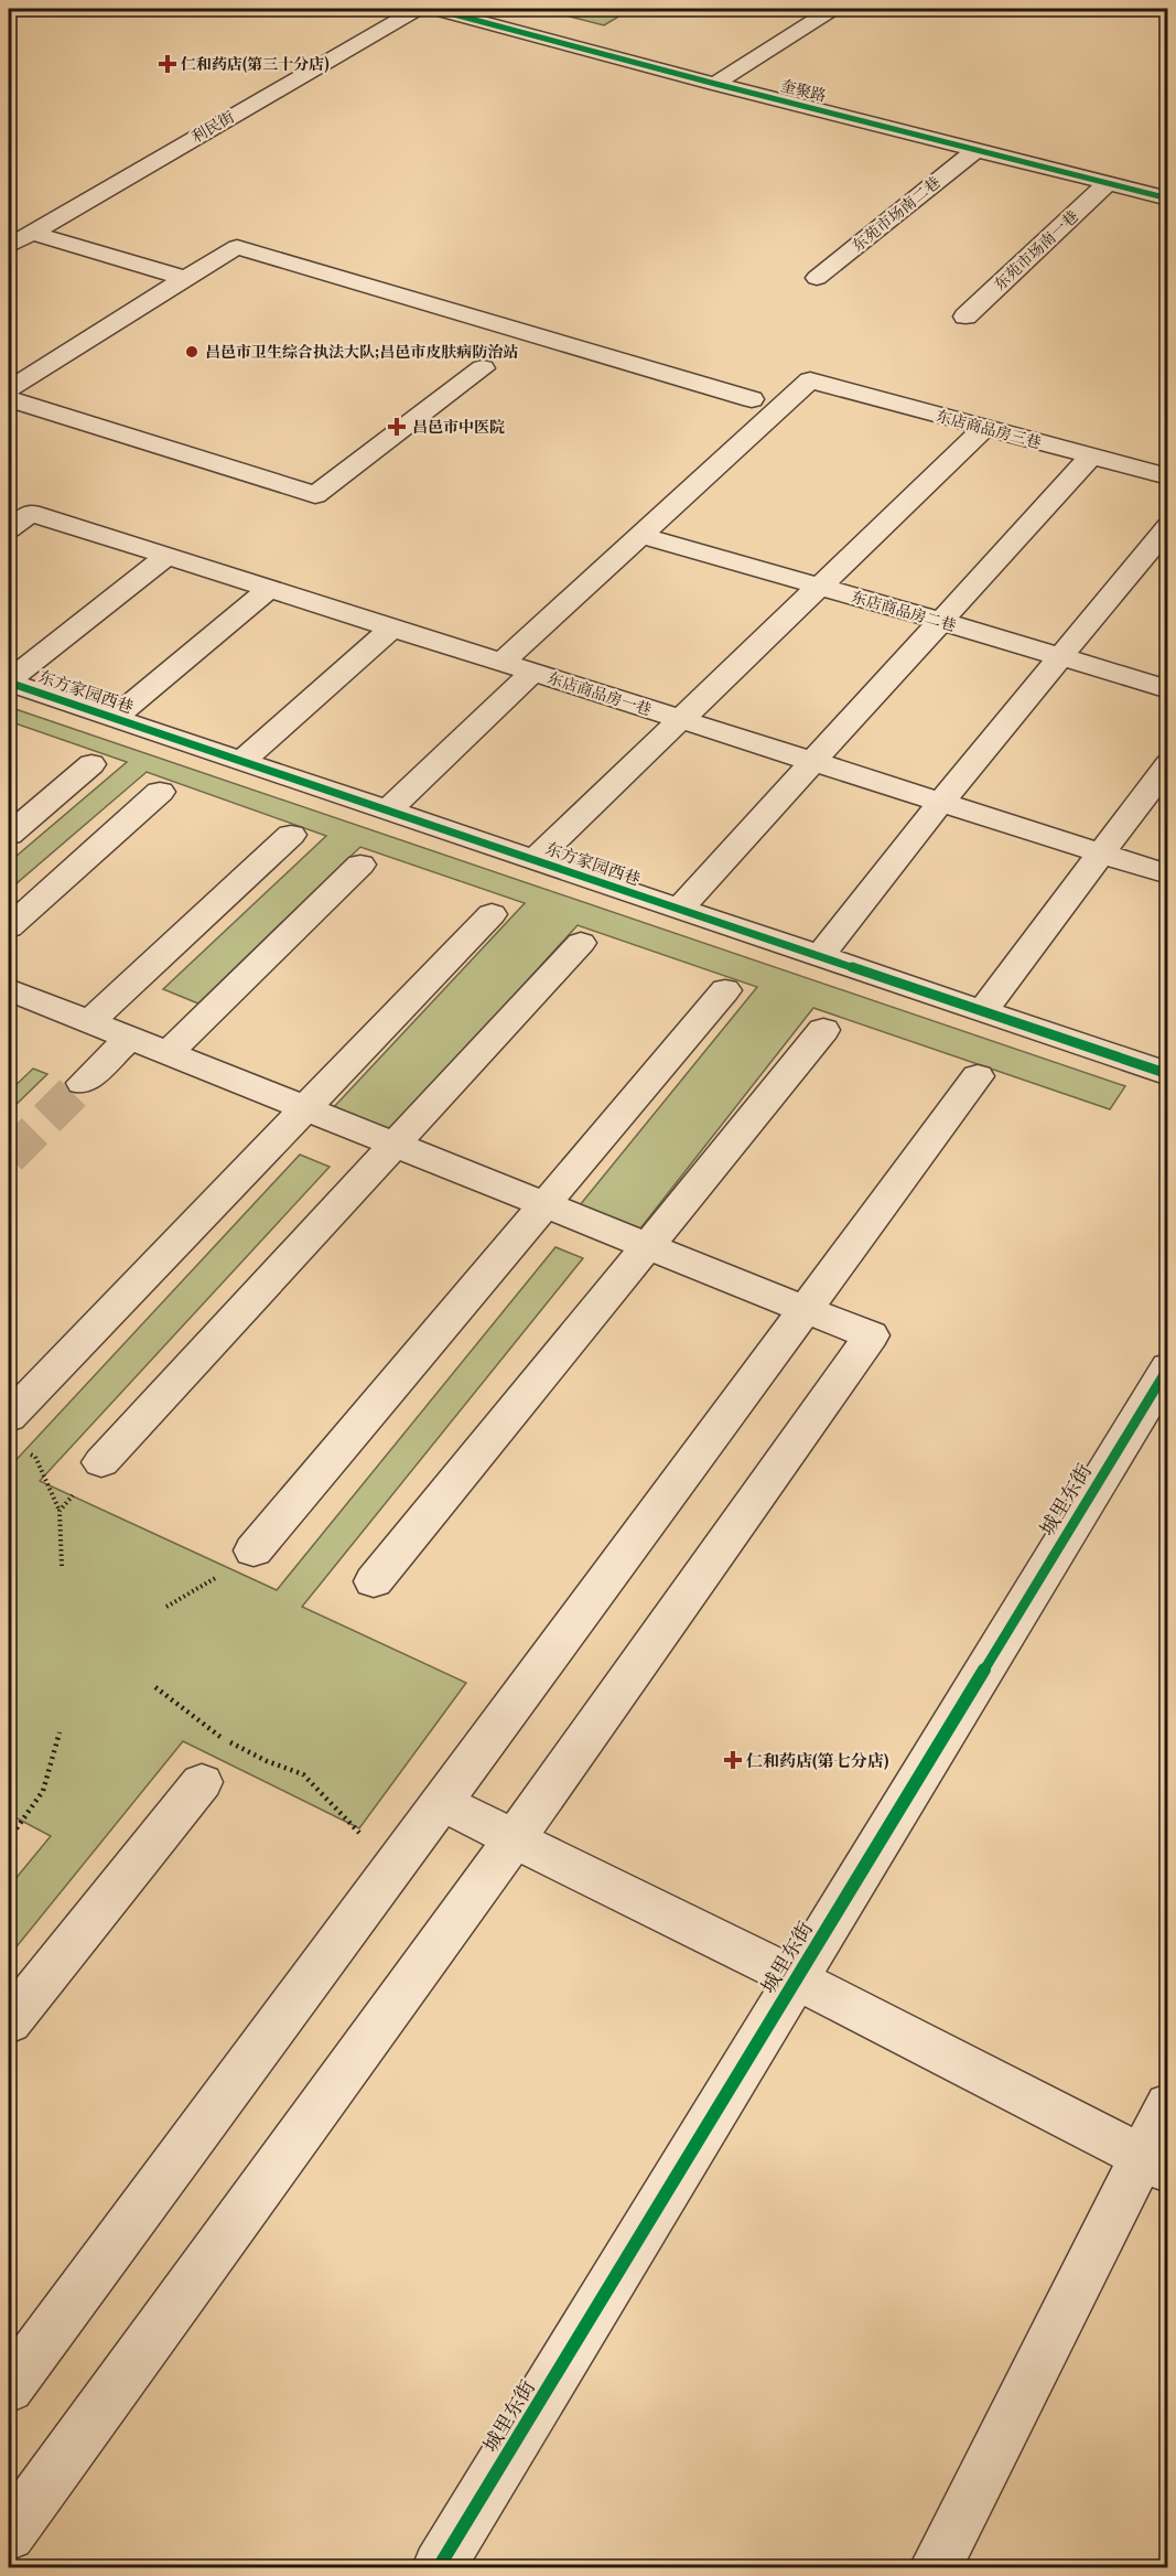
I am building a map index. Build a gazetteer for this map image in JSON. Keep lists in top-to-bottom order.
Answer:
{
  "streets": {
    "street": [
      "奎聚路",
      "利民街",
      "东苑市场南二巷",
      "东苑市场南一巷",
      "东店商品房三巷",
      "东店商品房二巷",
      "东方家园西巷",
      "东店商品房一巷",
      "城里东街"
    ]
  },
  "crossings": [
    ["奎聚路", "东苑市场南二巷"],
    ["奎聚路", "东苑市场南一巷"],
    ["东店商品房三巷", "东店商品房二巷"]
  ],
  "places": {
    "health": ["仁和药店(第三十分店)", "昌邑市中医院", "仁和药店(第七分店)"],
    "other": ["昌邑市卫生综合执法大队;昌邑市皮肤病防治站"]
  }
}
